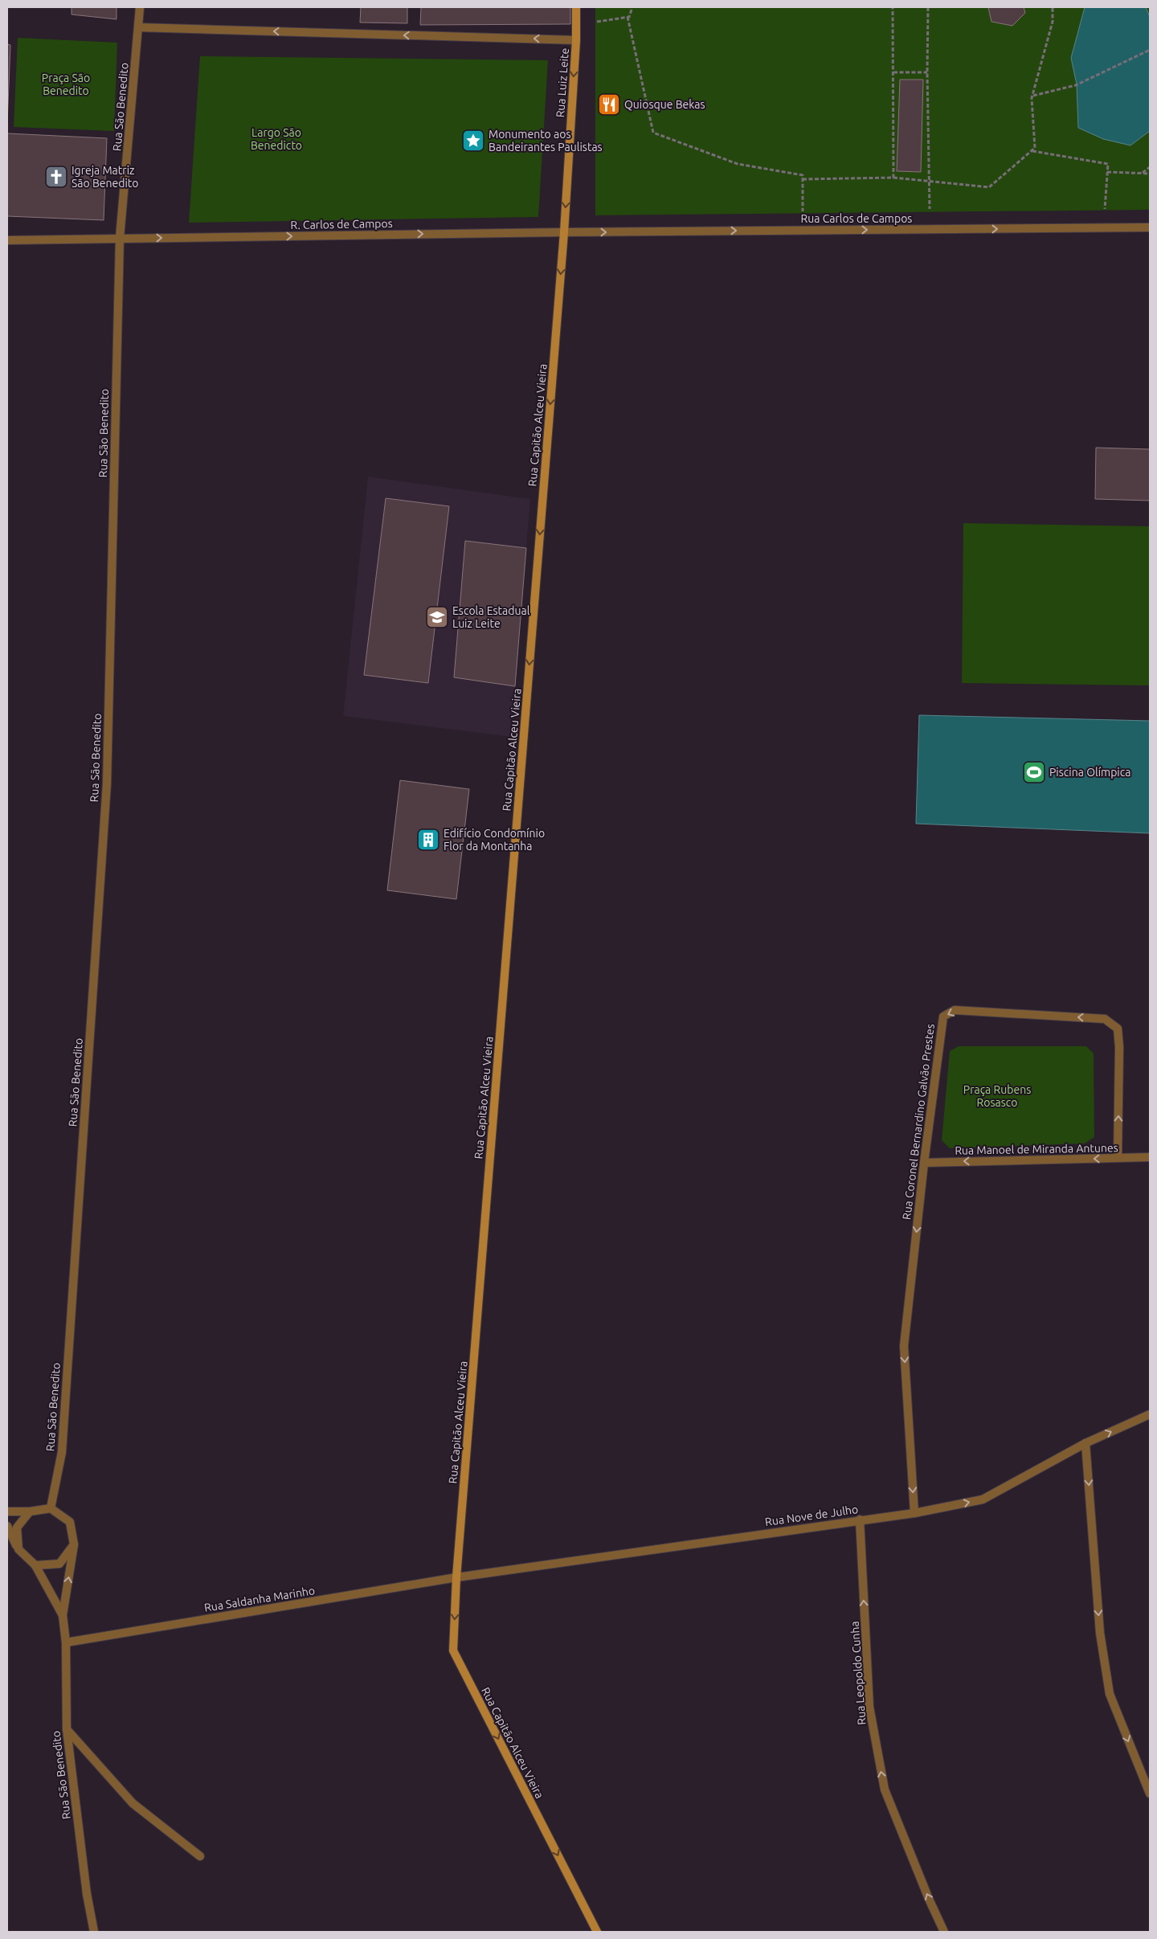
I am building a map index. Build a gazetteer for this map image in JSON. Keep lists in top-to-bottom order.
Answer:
{
  "streets": {
    "street": [
      "Rua Luiz Leite",
      "Rua São Benedito",
      "Rua Carlos de Campos",
      "R. Carlos de Campos",
      "Rua Capitão Alceu Vieira",
      "Rua Coronel Bernardino Galvão Prestes",
      "Rua Manoel de Miranda Antunes",
      "Rua Nove de Julho",
      "Rua Saldanha Marinho",
      "Rua Leopoldo Cunha"
    ]
  },
  "crossings": [
    ["Rua Luiz Leite", "Rua Carlos de Campos"],
    ["Rua Luiz Leite", "R. Carlos de Campos"],
    ["Rua Luiz Leite", "Rua Capitão Alceu Vieira"],
    ["Rua São Benedito", "R. Carlos de Campos"],
    ["Rua São Benedito", "Rua Saldanha Marinho"],
    ["Rua Carlos de Campos", "R. Carlos de Campos"],
    ["Rua Carlos de Campos", "Rua Capitão Alceu Vieira"],
    ["R. Carlos de Campos", "Rua Capitão Alceu Vieira"],
    ["Rua Capitão Alceu Vieira", "Rua Nove de Julho"],
    ["Rua Capitão Alceu Vieira", "Rua Saldanha Marinho"],
    ["Rua Coronel Bernardino Galvão Prestes", "Rua Manoel de Miranda Antunes"],
    ["Rua Coronel Bernardino Galvão Prestes", "Rua Nove de Julho"],
    ["Rua Nove de Julho", "Rua Saldanha Marinho"],
    ["Rua Nove de Julho", "Rua Leopoldo Cunha"]
  ],
  "one_way": [
    "Rua Luiz Leite",
    "Rua Carlos de Campos",
    "R. Carlos de Campos",
    "Rua Capitão Alceu Vieira",
    "Rua Manoel de Miranda Antunes",
    "Rua Nove de Julho",
    "Rua Leopoldo Cunha"
  ],
  "parks": ["Praça São Benedito", "Largo São Benedicto", "Praça Rubens Rosasco"],
  "places": {
    "restaurant": ["Quiosque Bekas"],
    "place": ["Monumento aos Bandeirantes Paulistas"],
    "church": ["Igreja Matriz São Benedito"],
    "school or university": ["Escola Estadual Luiz Leite"],
    "sports": ["Piscina Olímpica"],
    "building": ["Edifício Condomínio Flor da Montanha"]
  }
}
